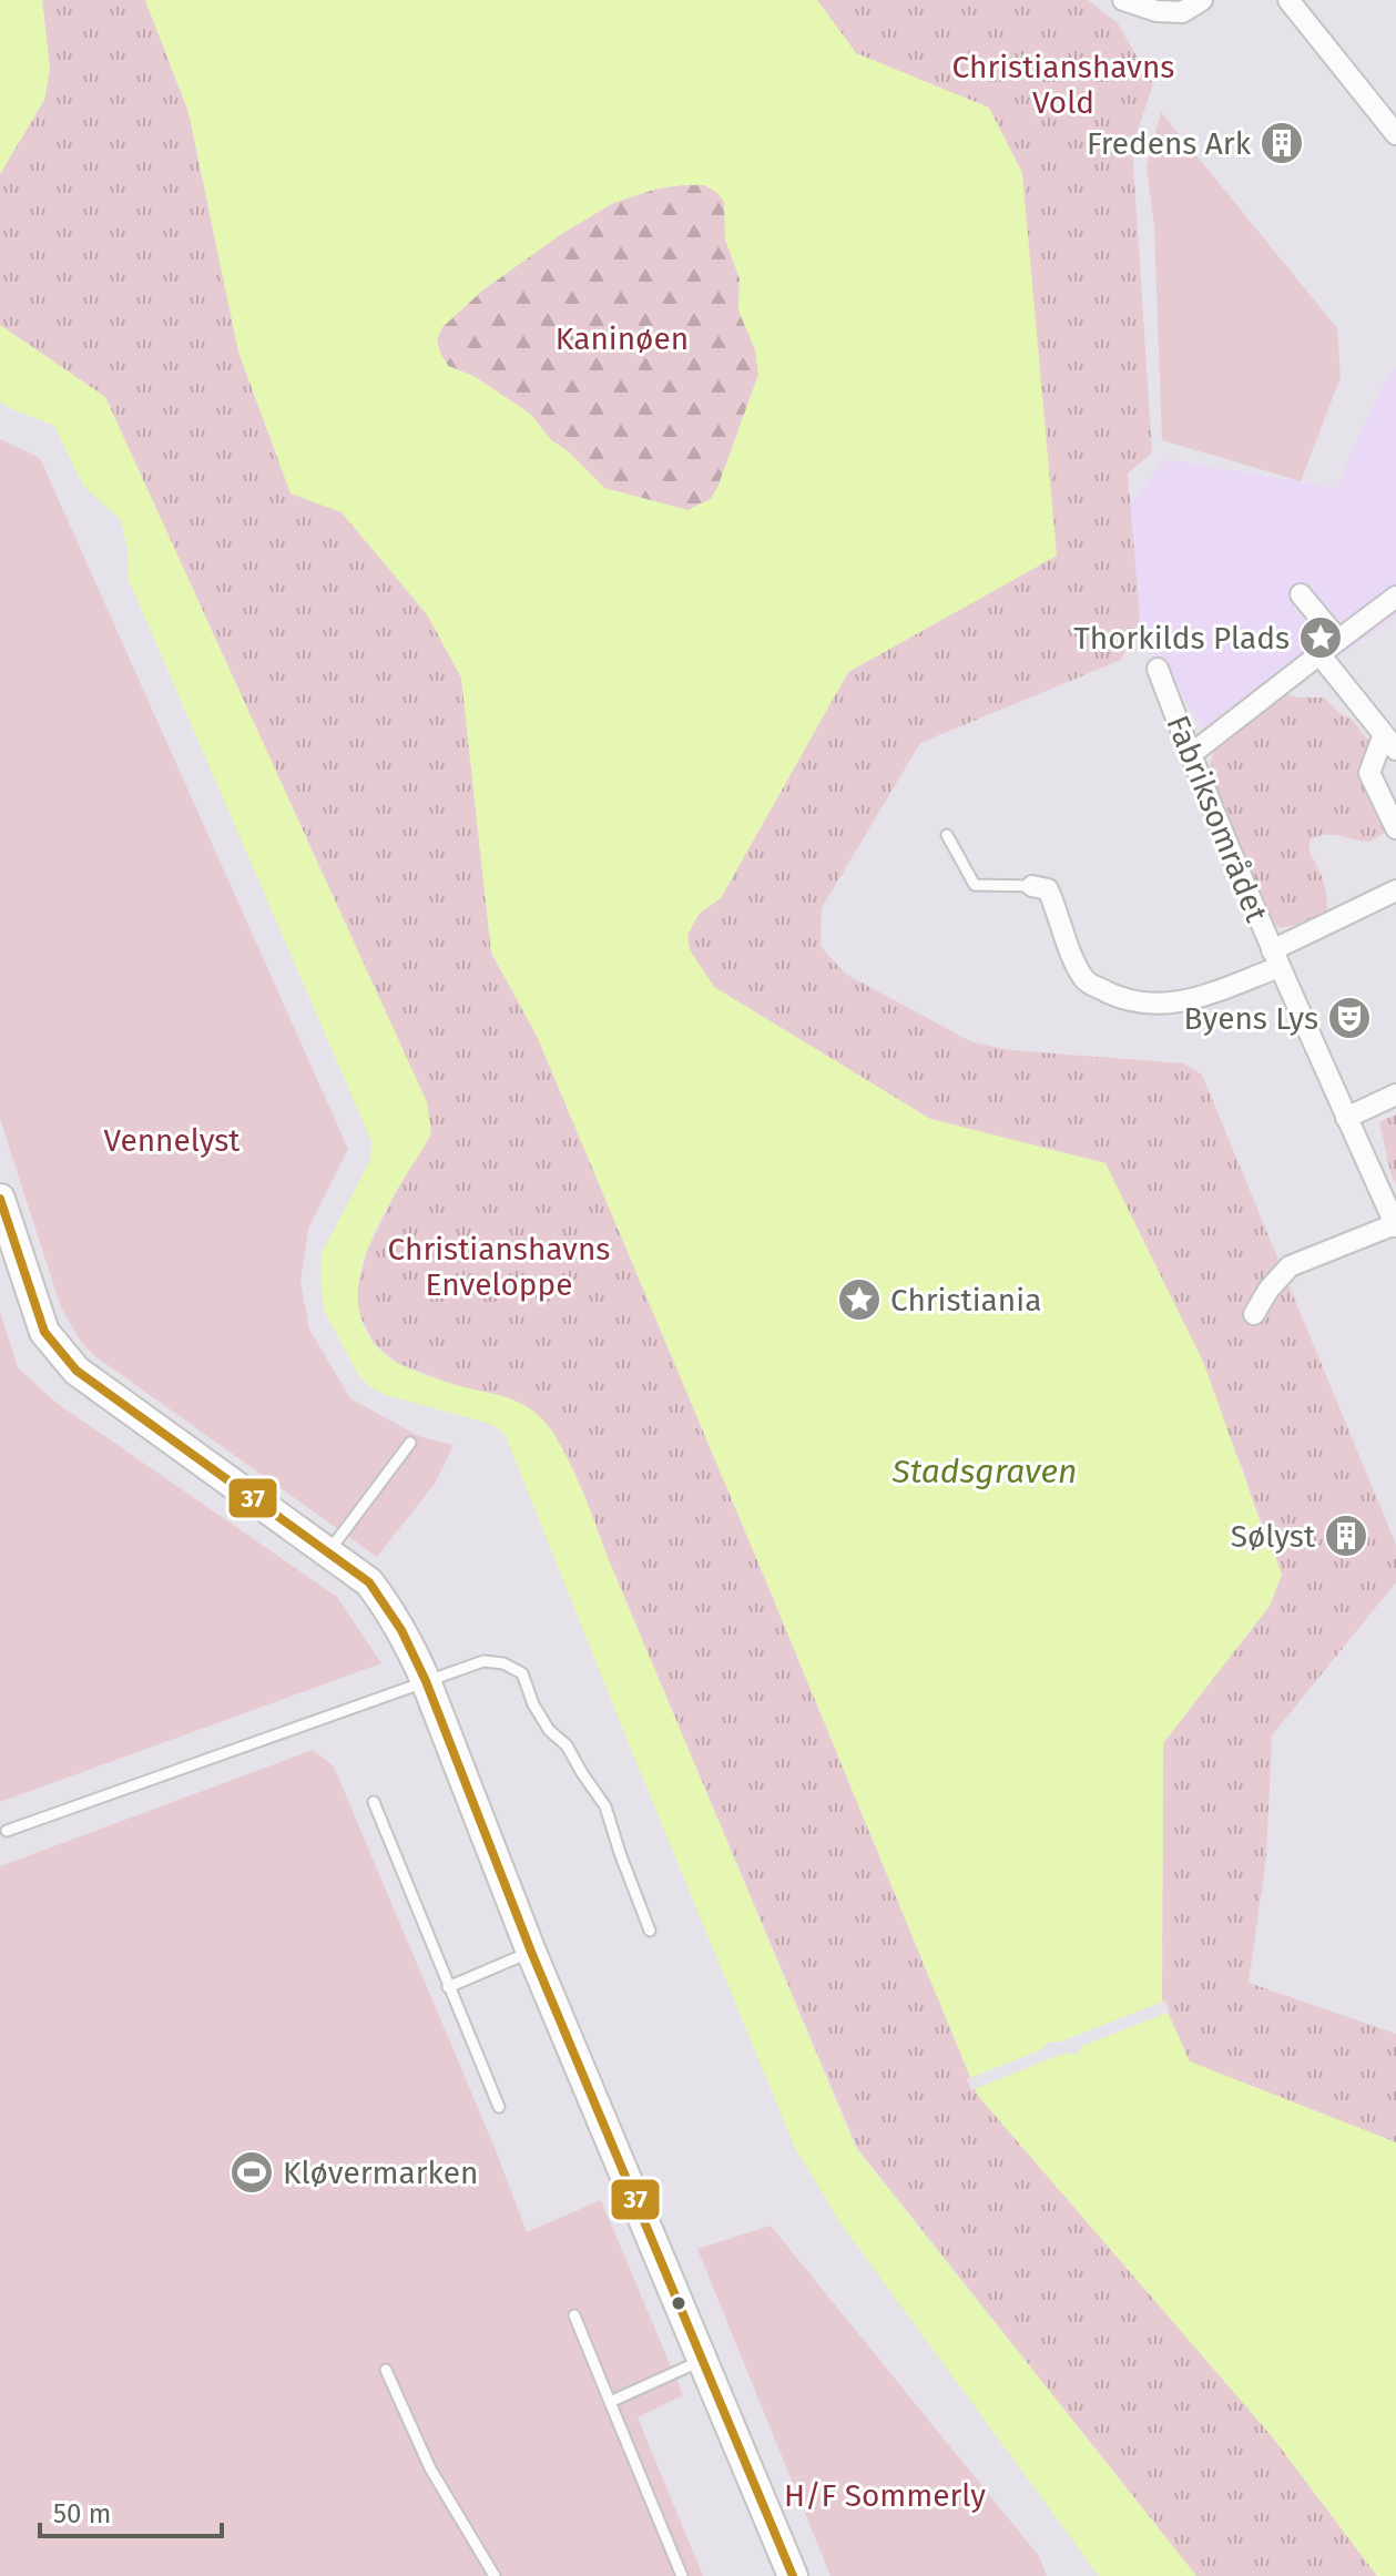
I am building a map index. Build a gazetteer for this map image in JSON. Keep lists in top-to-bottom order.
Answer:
{
  "streets": {
    "street": ["Fabriksområdet"]
  },
  "water": ["Stadsgraven"],
  "parks": [
    "Christianshavns Vold",
    "Kaninøen",
    "Vennelyst",
    "Christianshavns Enveloppe",
    "H/F Sommerly"
  ],
  "places": {
    "building": ["Fredens Ark", "Sølyst"],
    "place": ["Thorkilds Plads", "Christiania"],
    "theatre": ["Byens Lys"],
    "sports": ["Kløvermarken"]
  },
  "lines": ["transit line 37"],
  "scale_bar": "50 m"
}
